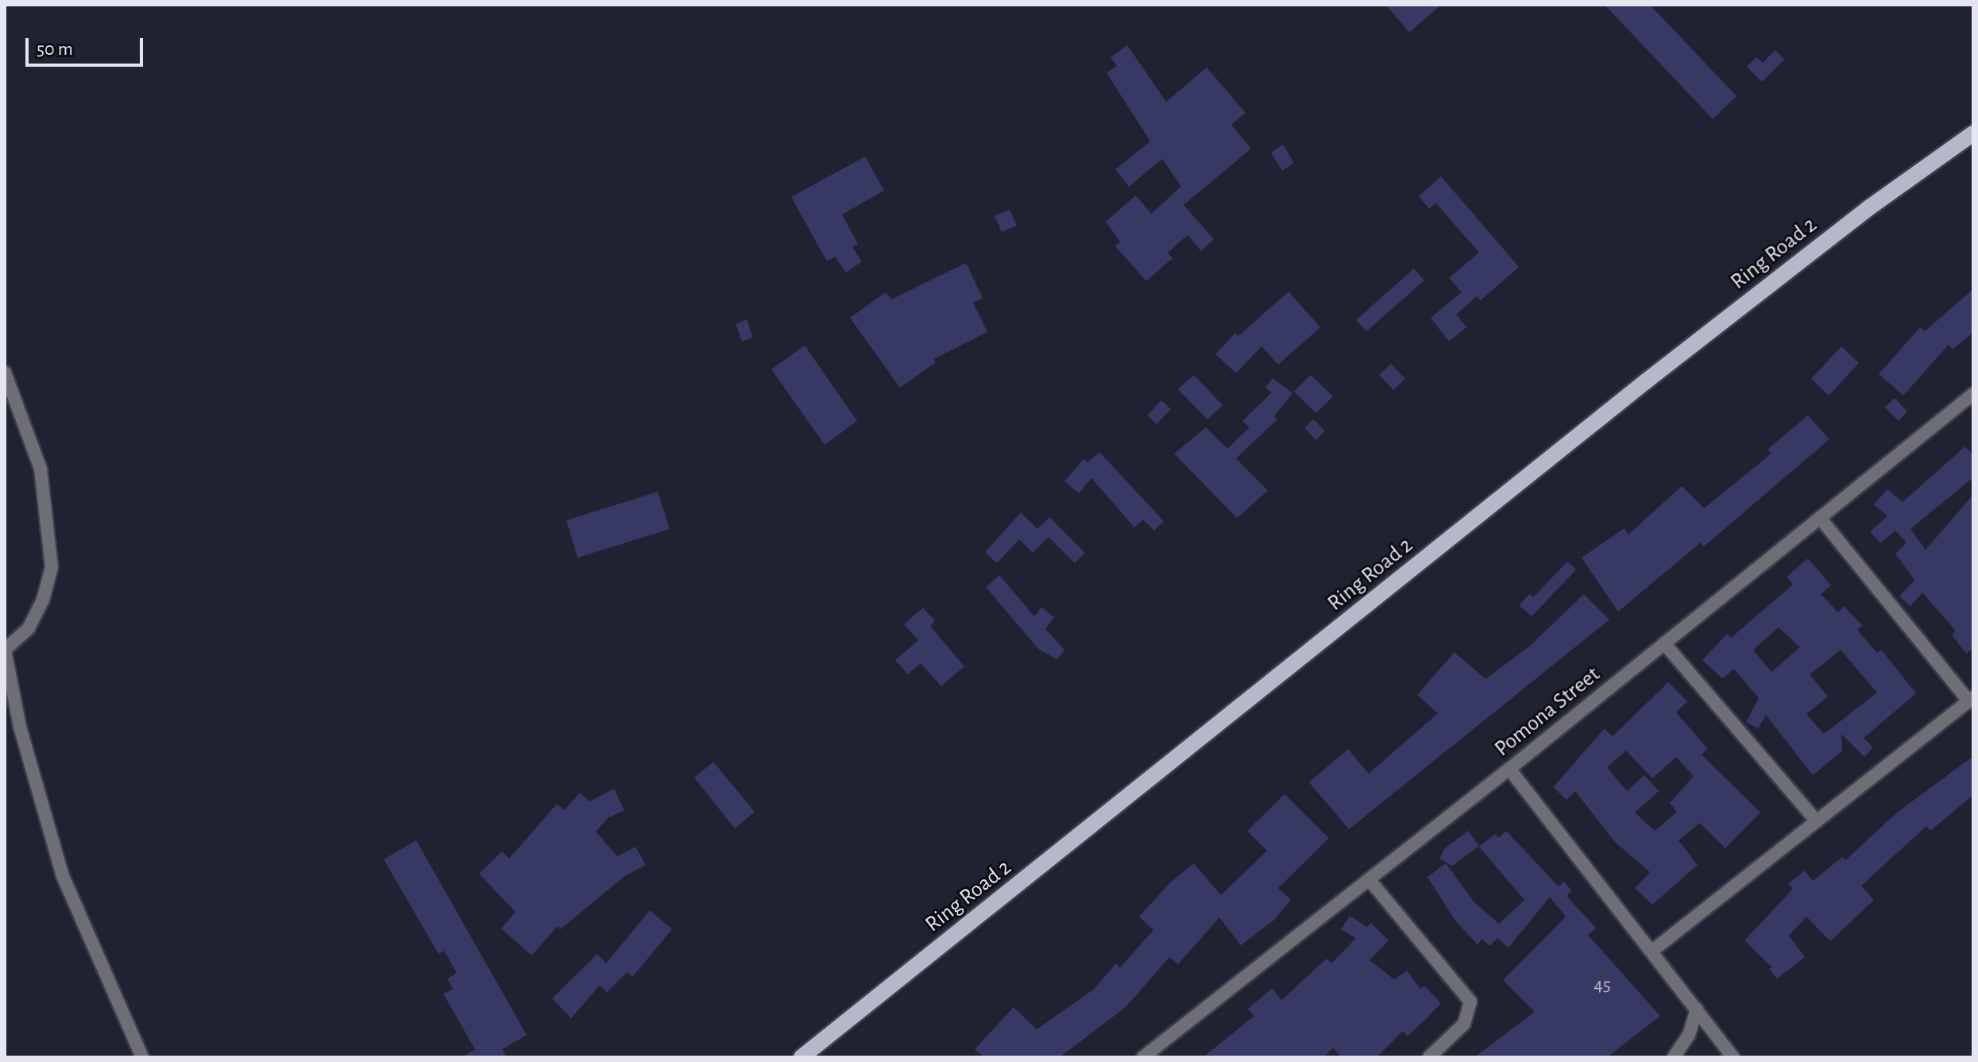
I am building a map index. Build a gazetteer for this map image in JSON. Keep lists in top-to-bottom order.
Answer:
{
  "streets": {
    "main road": ["Ring Road 2"],
    "street": ["Pomona Street"]
  },
  "house_numbers": ["45"],
  "scale_bar": "50 m"
}
